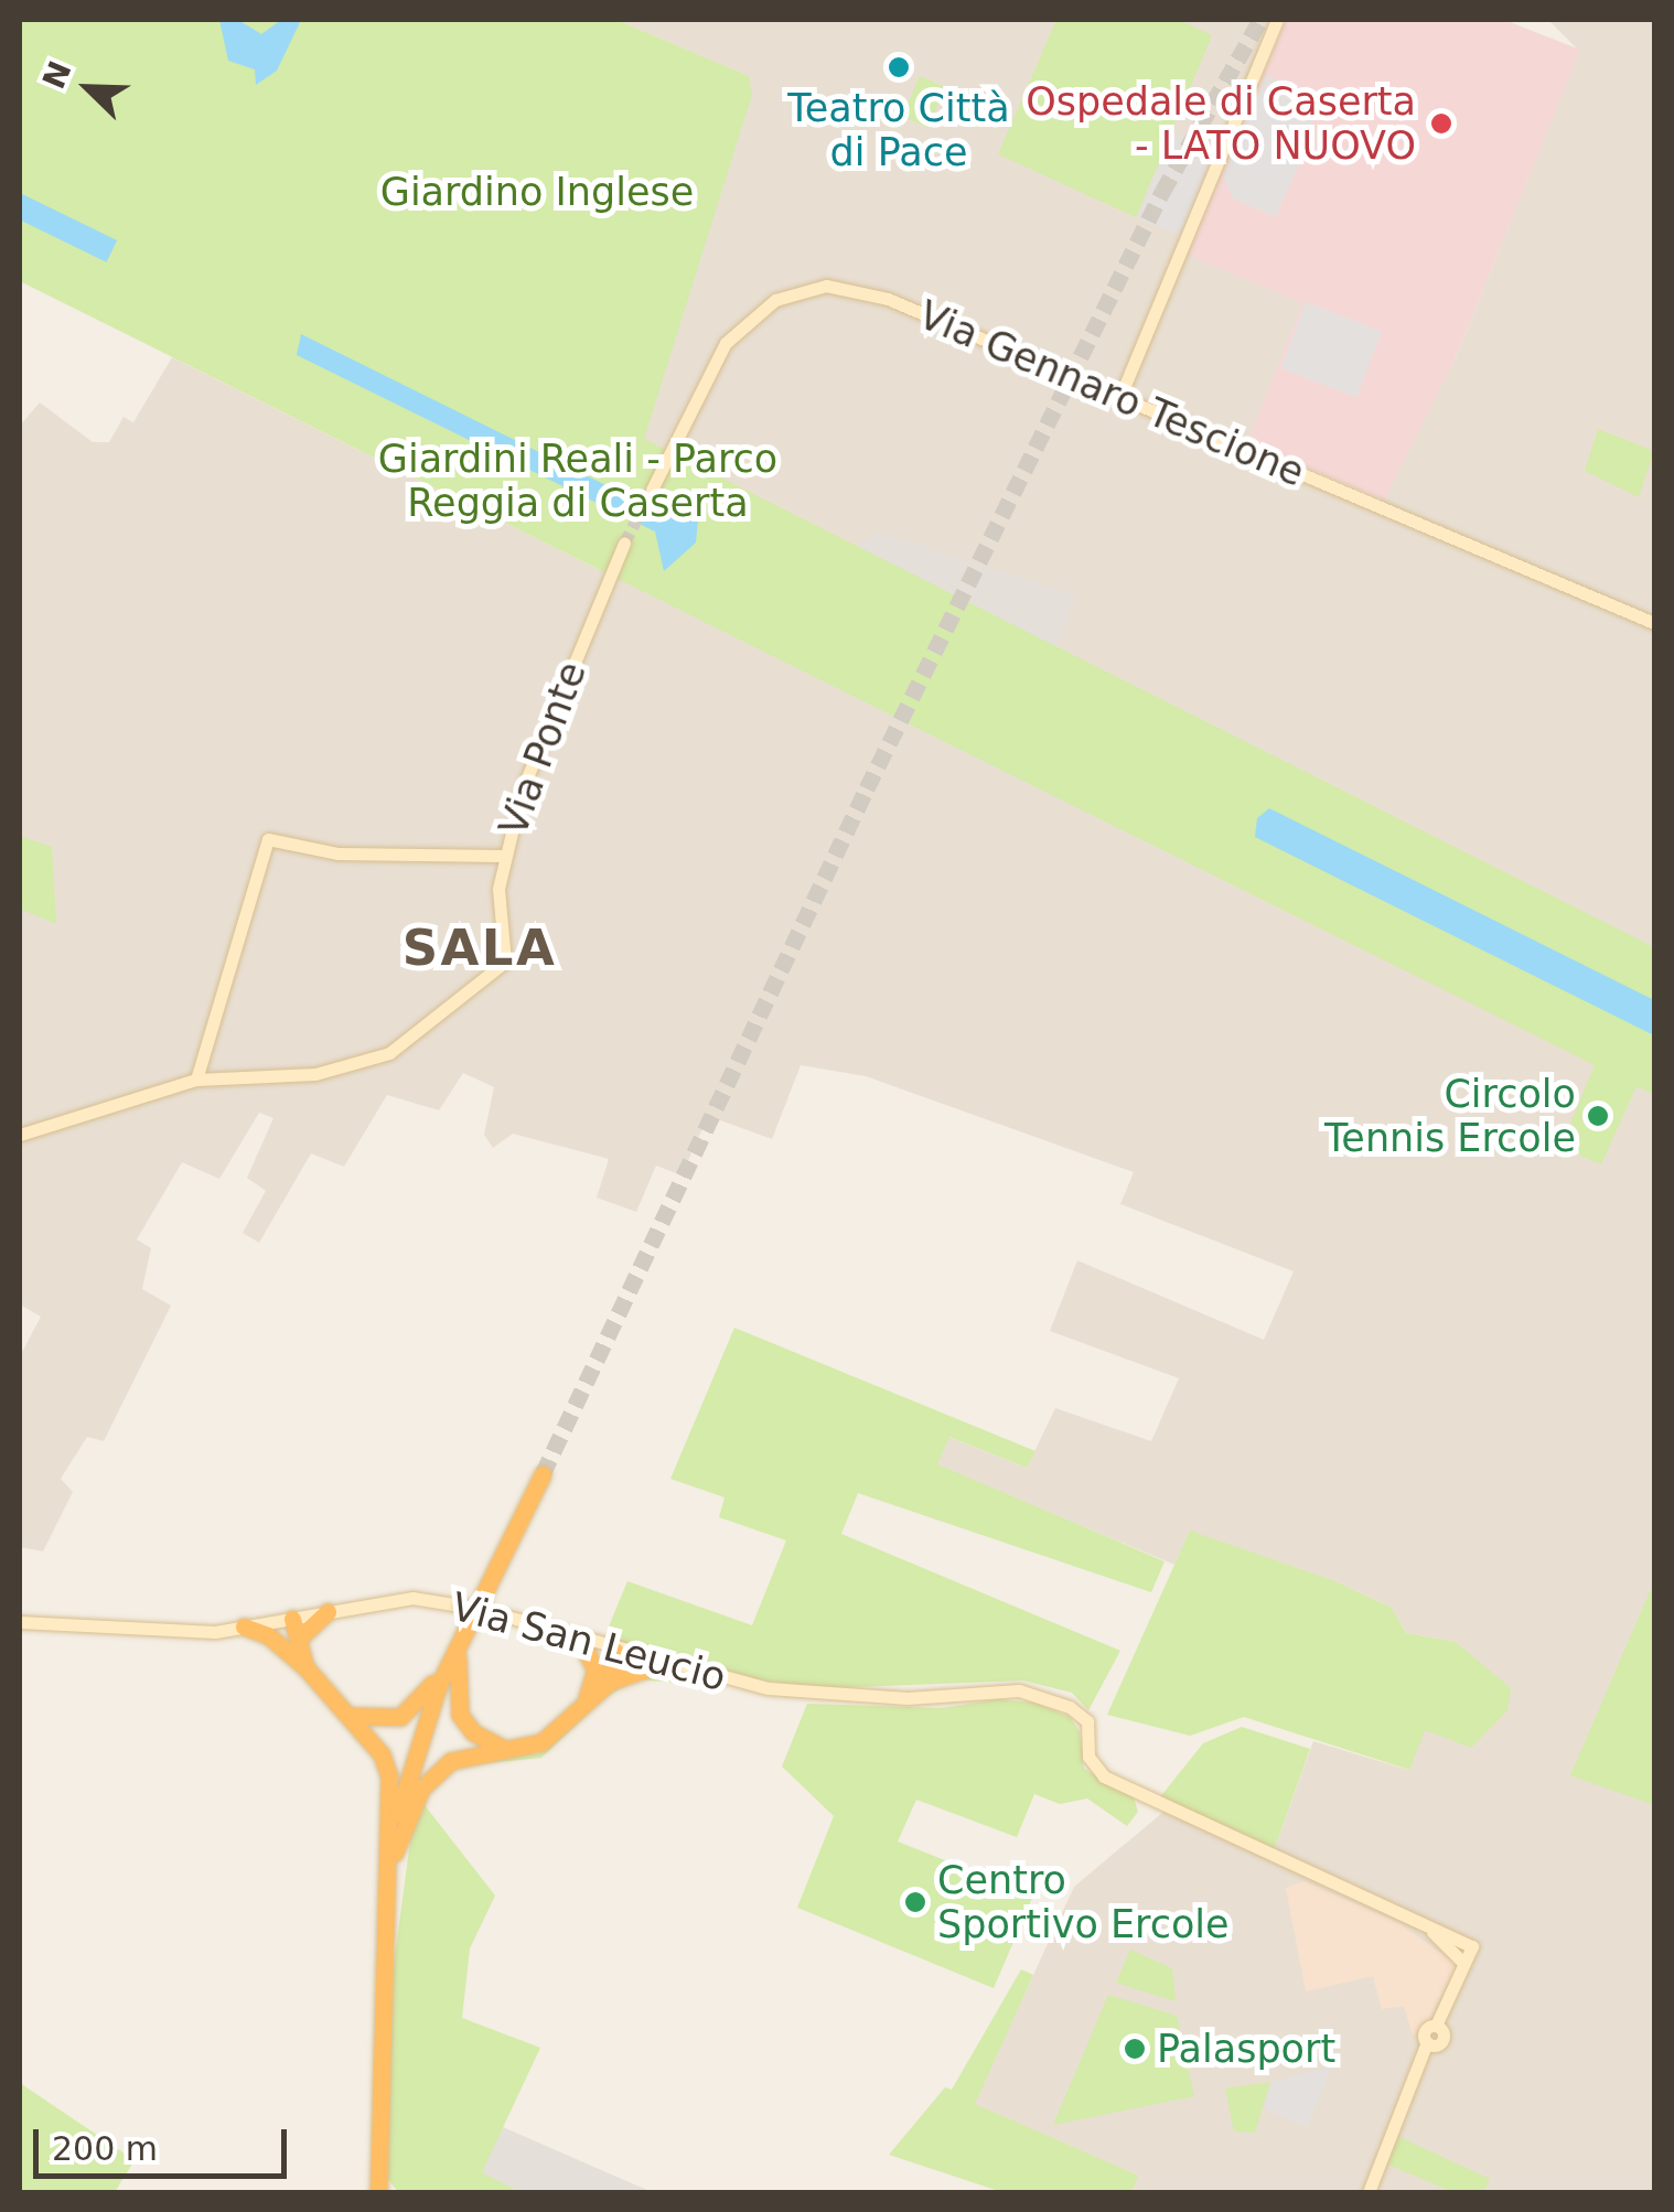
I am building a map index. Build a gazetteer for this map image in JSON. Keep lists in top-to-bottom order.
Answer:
{
  "streets": {
    "street": ["Via Gennaro Tescione", "Via Ponte", "Via San Leucio"]
  },
  "districts": ["SALA"],
  "parks": ["Giardino Inglese", "Giardini Reali - Parco Reggia di Caserta"],
  "places": [
    "Teatro Città di Pace",
    "Ospedale di Caserta - LATO NUOVO",
    "Circolo Tennis Ercole",
    "Centro Sportivo Ercole",
    "Palasport"
  ],
  "scale_bar": "200 m",
  "north": "top left"
}
